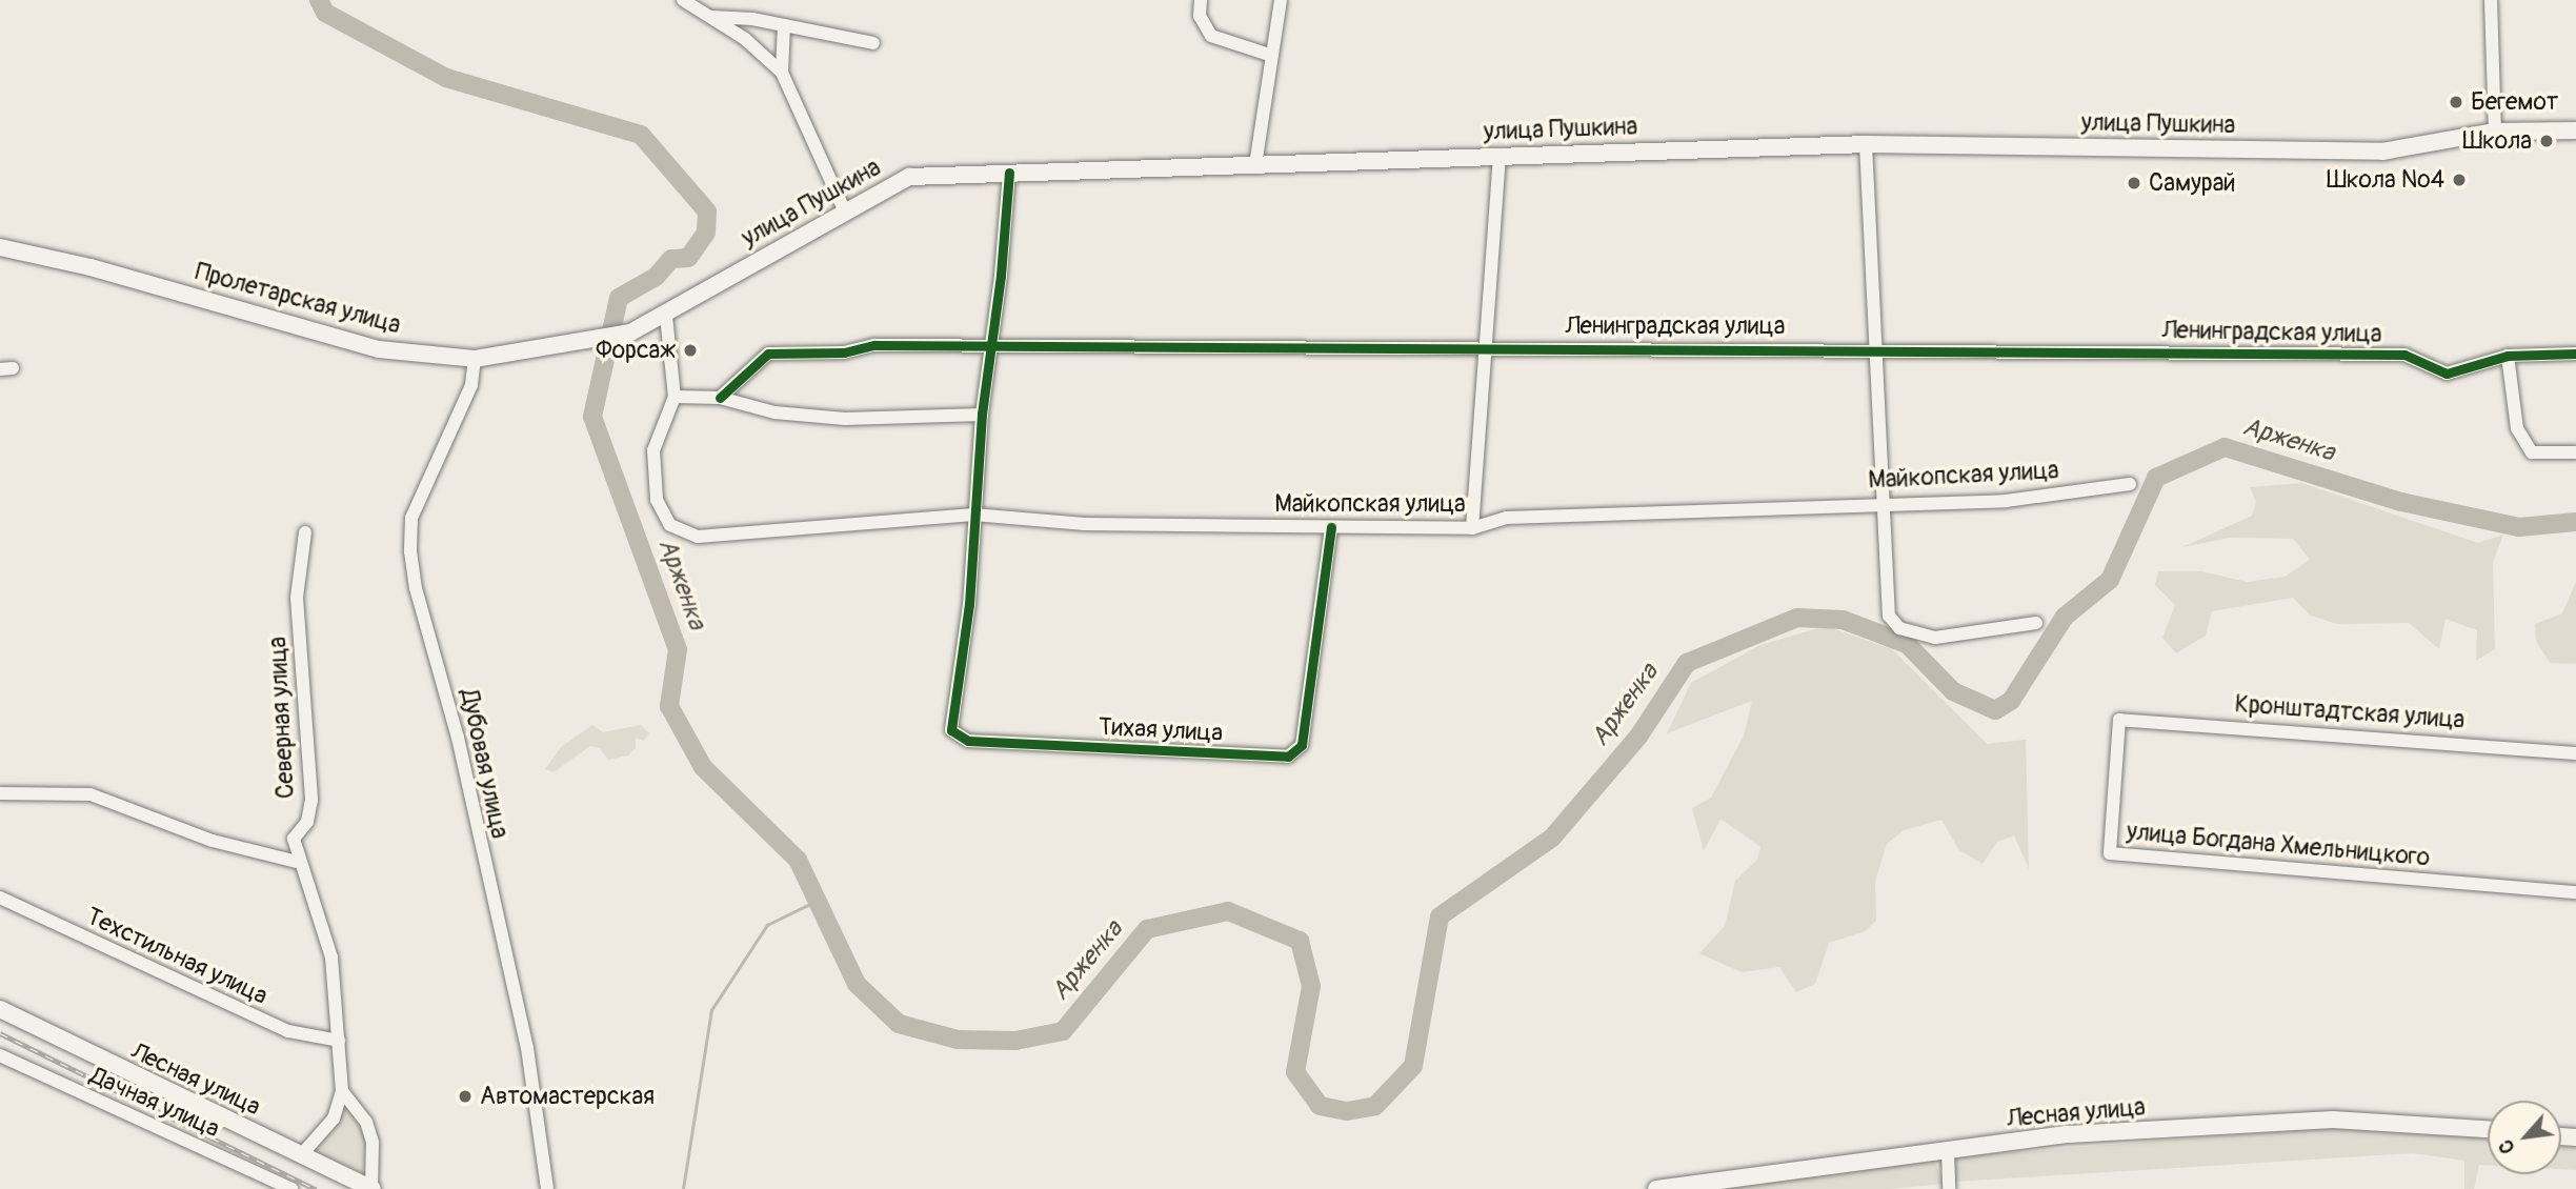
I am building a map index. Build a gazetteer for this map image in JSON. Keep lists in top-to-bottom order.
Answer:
{
  "streets": {
    "main road": ["улица Пушкина", "Пролетарская улица", "Лесная улица"],
    "street": [
      "Ленинградская улица",
      "Майкопская улица",
      "Кронштадтская улица",
      "Северная улица",
      "Тихая улица",
      "Дубовая улица",
      "улица Богдана Хмельницкого",
      "Техстильная улица",
      "Дачная улица"
    ]
  },
  "crossings": [
    ["улица Пушкина", "Пролетарская улица"],
    ["Пролетарская улица", "Дубовая улица"],
    ["Майкопская улица", "Тихая улица"],
    ["Кронштадтская улица", "улица Богдана Хмельницкого"]
  ],
  "water": ["Арженка"],
  "places": [
    "Бегемот",
    "Школа",
    "Школа №4",
    "Самурай",
    "Форсаж",
    "Автомастерская"
  ],
  "north": "bottom left"
}
